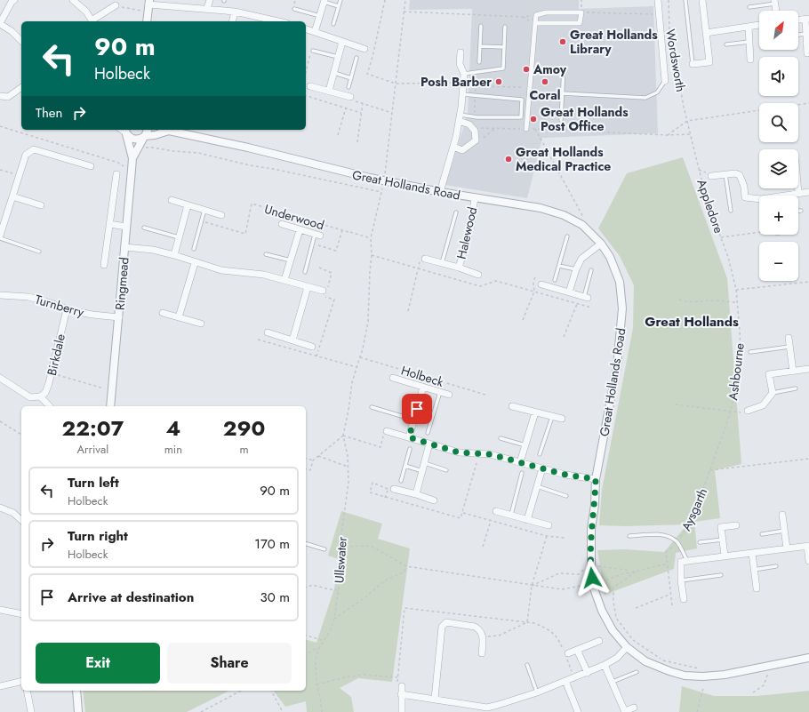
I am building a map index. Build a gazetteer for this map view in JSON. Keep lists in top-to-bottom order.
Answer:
{
  "streets": {
    "street": [
      "Wordsworth",
      "Great Hollands Road",
      "Appledore",
      "Underwood",
      "Halewood",
      "Ringmead",
      "Turnberry",
      "Birkdale",
      "Ashbourne",
      "Holbeck"
    ],
    "path": ["Aysgarth", "Ullswater"]
  },
  "crossings": [
    ["Wordsworth", "Appledore"],
    ["Great Hollands Road", "Halewood"],
    ["Great Hollands Road", "Ringmead"],
    ["Appledore", "Ashbourne"],
    ["Ringmead", "Turnberry"],
    ["Turnberry", "Birkdale"],
    ["Ashbourne", "Aysgarth"]
  ],
  "districts": ["Great Hollands"],
  "places": [
    "Great Hollands Library",
    "Amoy",
    "Posh Barber",
    "Coral",
    "Great Hollands Post Office",
    "Great Hollands Medical Practice"
  ],
  "north": "top right",
  "page": {
    "map_buttons": ["+", "−"],
    "turn": ["90 m", "Holbeck"],
    "then": "Then",
    "eta": [
      "22:07",
      "Arrival",
      "4",
      "min",
      "290",
      "m"
    ],
    "list": [
      {
        "name": "Turn left",
        "note": "Holbeck",
        "value": "90 m"
      },
      {
        "name": "Turn right",
        "note": "Holbeck",
        "value": "170 m"
      },
      {
        "name": "Arrive at destination",
        "value": "30 m"
      }
    ],
    "buttons": ["Exit", "Share"]
  }
}
